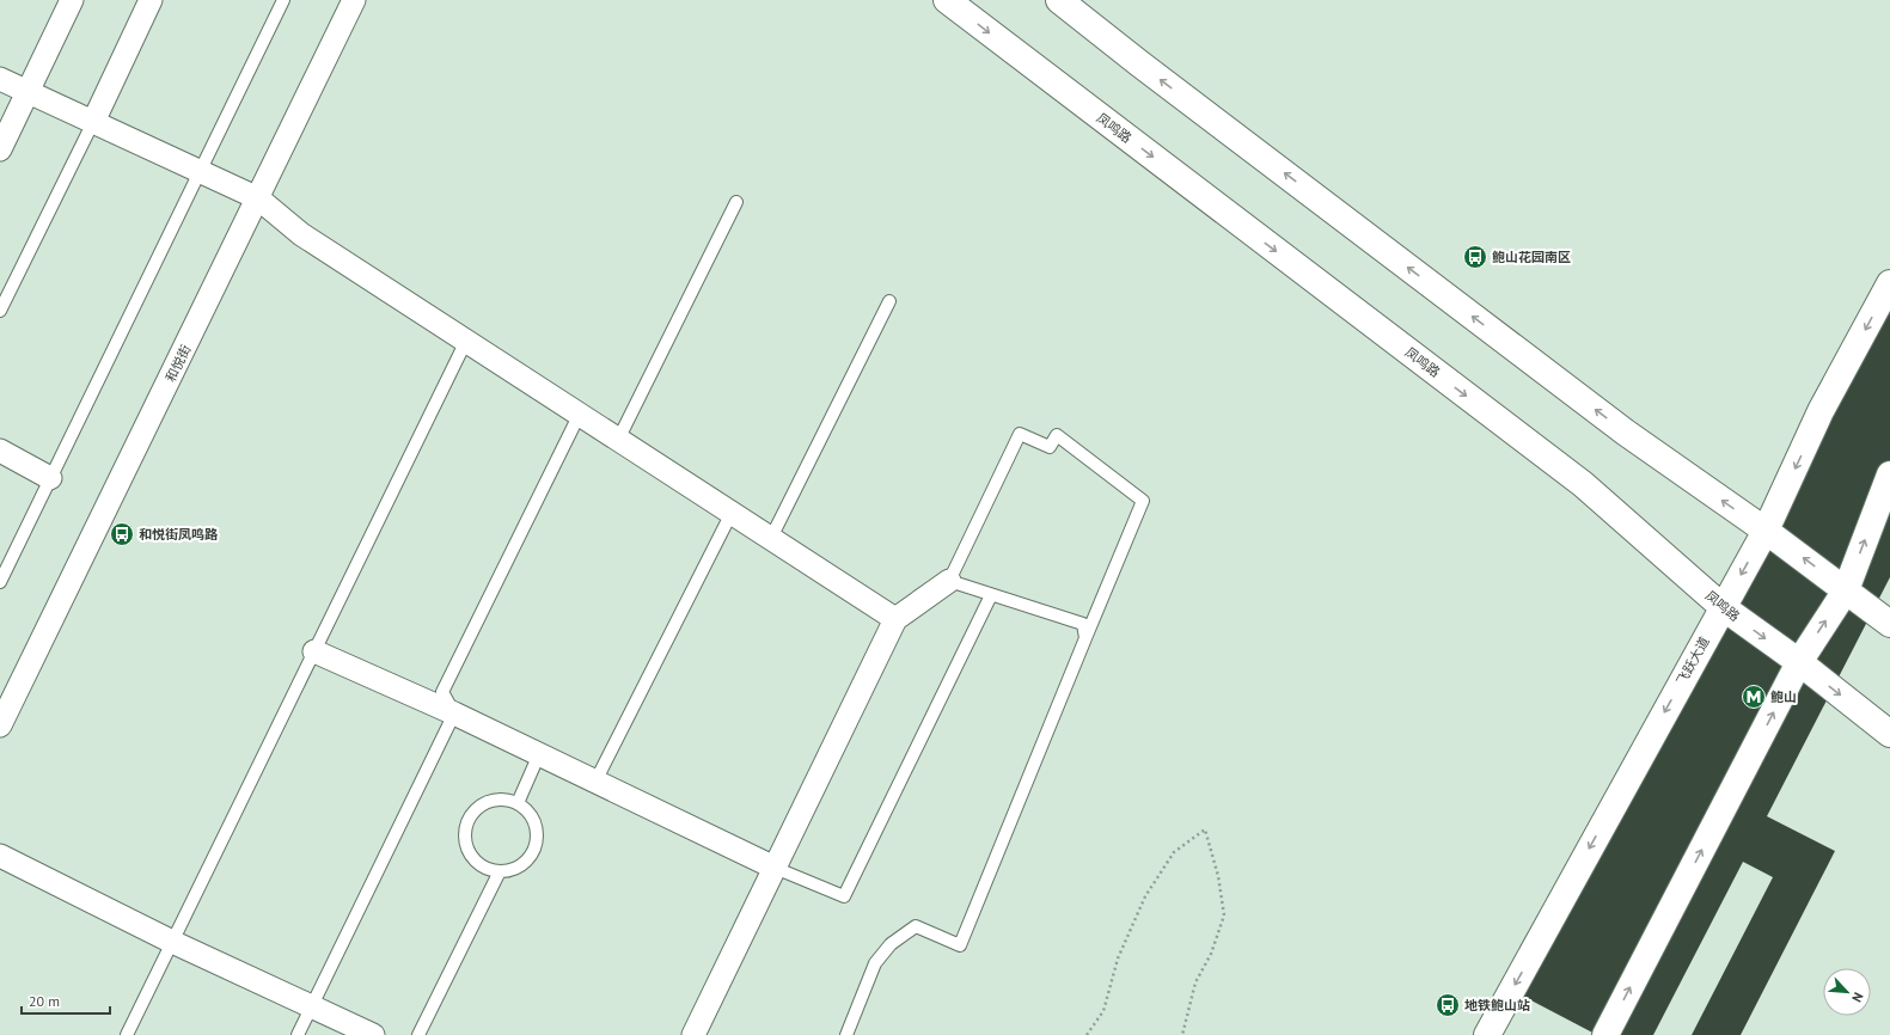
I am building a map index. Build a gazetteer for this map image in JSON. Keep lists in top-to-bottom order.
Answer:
{
  "streets": {
    "main road": ["凤鸣路", "飞跃大道"],
    "street": ["和悦街"]
  },
  "crossings": [
    ["凤鸣路", "飞跃大道"]
  ],
  "places": {
    "bus stop": ["鲍山花园南区", "和悦街凤鸣路", "地铁鲍山站"],
    "metro station": ["鲍山"]
  },
  "scale_bar": "20 m",
  "north": "bottom right"
}
